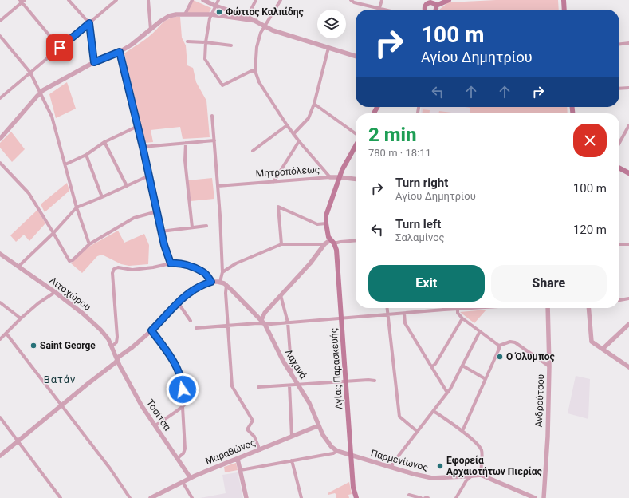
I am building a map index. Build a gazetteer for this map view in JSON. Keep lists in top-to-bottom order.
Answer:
{
  "streets": {
    "main road": ["Αγίας Παρασκευής"],
    "street": [
      "Μητροπόλεως",
      "Λιτοχώρου",
      "Λαχανά",
      "Ανδρούτσου",
      "Τοσίτσα",
      "Μαραθώνος",
      "Παρμενίωνος"
    ]
  },
  "crossings": [
    ["Λιτοχώρου", "Τοσίτσα"],
    ["Λαχανά", "Αγίας Παρασκευής"],
    ["Λαχανά", "Μαραθώνος"],
    ["Λαχανά", "Παρμενίωνος"],
    ["Αγίας Παρασκευής", "Παρμενίωνος"],
    ["Τοσίτσα", "Μαραθώνος"]
  ],
  "districts": ["Βατάν"],
  "places": [
    "Φώτιος Καλπίδης",
    "Saint George",
    "Ο Όλυμπος",
    "Εφορεία Αρχαιοτήτων Πιερίας"
  ],
  "page": {
    "turn": ["100 m", "Αγίου Δημητρίου"],
    "heading": ["2 min", "780 m · 18:11"],
    "list": [
      {
        "name": "Turn right",
        "note": "Αγίου Δημητρίου",
        "value": "100 m"
      },
      {
        "name": "Turn left",
        "note": "Σαλαμίνος",
        "value": "120 m"
      }
    ],
    "buttons": ["Exit", "Share"]
  }
}
